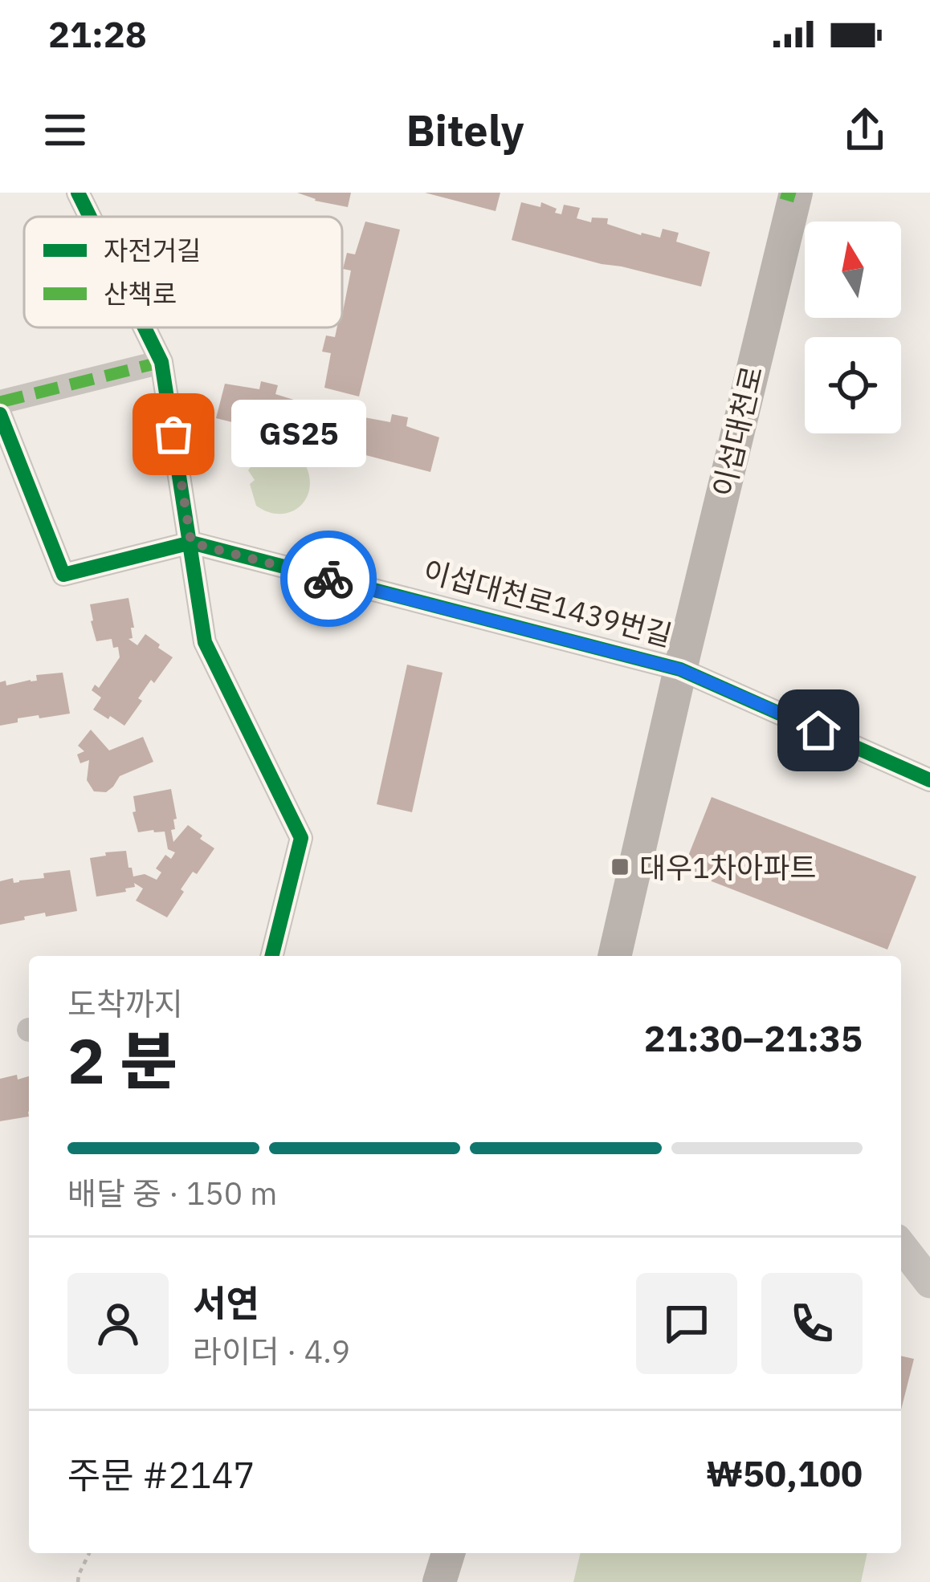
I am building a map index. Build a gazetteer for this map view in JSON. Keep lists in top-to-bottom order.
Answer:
{
  "streets": {
    "main road": ["이섭대천로"],
    "street": ["이섭대천로1439번길"]
  },
  "crossings": [
    ["이섭대천로", "이섭대천로1439번길"]
  ],
  "places": {
    "other": ["GS25"],
    "transit": ["대우1차아파트"]
  },
  "legend": ["자전거길", "산책로"],
  "north": "top",
  "page": {
    "status": "21:28",
    "header": "Bitely",
    "bubble": "GS25",
    "heading": ["2 분", "도착까지", "21:30–21:35"],
    "panel": [
      "서연",
      "라이더 · 4.9",
      "주문 #2147",
      "₩50,100"
    ],
    "bar": "배달 중 · 150 m"
  }
}
